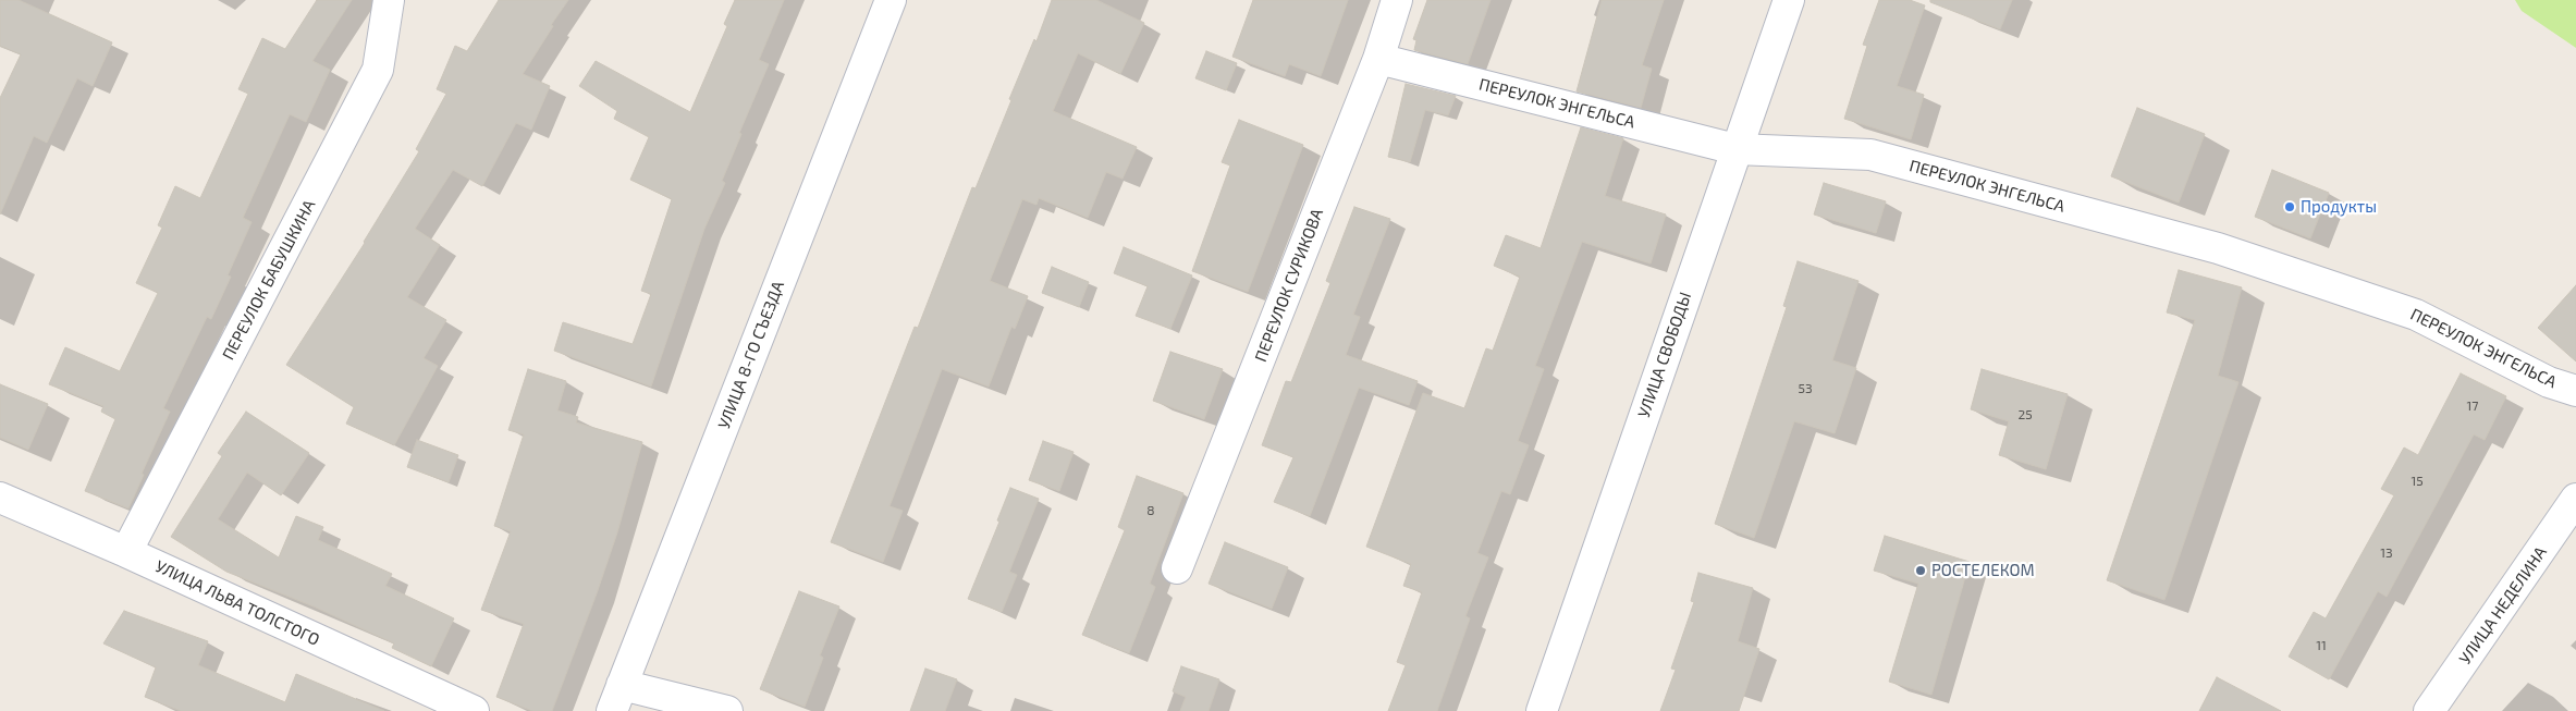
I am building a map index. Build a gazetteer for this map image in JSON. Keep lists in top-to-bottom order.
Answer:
{
  "streets": {
    "street": [
      "ПЕРЕУЛОК ЭНГЕЛЬСА",
      "ПЕРЕУЛОК БАБУШКИНА",
      "ПЕРЕУЛОК СУРИКОВА",
      "УЛИЦА 8-ГО СЪЕЗДА",
      "УЛИЦА СВОБОДЫ",
      "УЛИЦА ЛЬВА ТОЛСТОГО",
      "УЛИЦА НЕДЕЛИНА"
    ]
  },
  "crossings": [
    ["ПЕРЕУЛОК ЭНГЕЛЬСА", "ПЕРЕУЛОК СУРИКОВА"],
    ["ПЕРЕУЛОК ЭНГЕЛЬСА", "УЛИЦА СВОБОДЫ"],
    ["ПЕРЕУЛОК БАБУШКИНА", "УЛИЦА ЛЬВА ТОЛСТОГО"]
  ],
  "places": ["Продукты", "РОСТЕЛЕКОМ"],
  "house_numbers": [
    "53",
    "17",
    "25",
    "15",
    "8",
    "13",
    "11"
  ]
}
